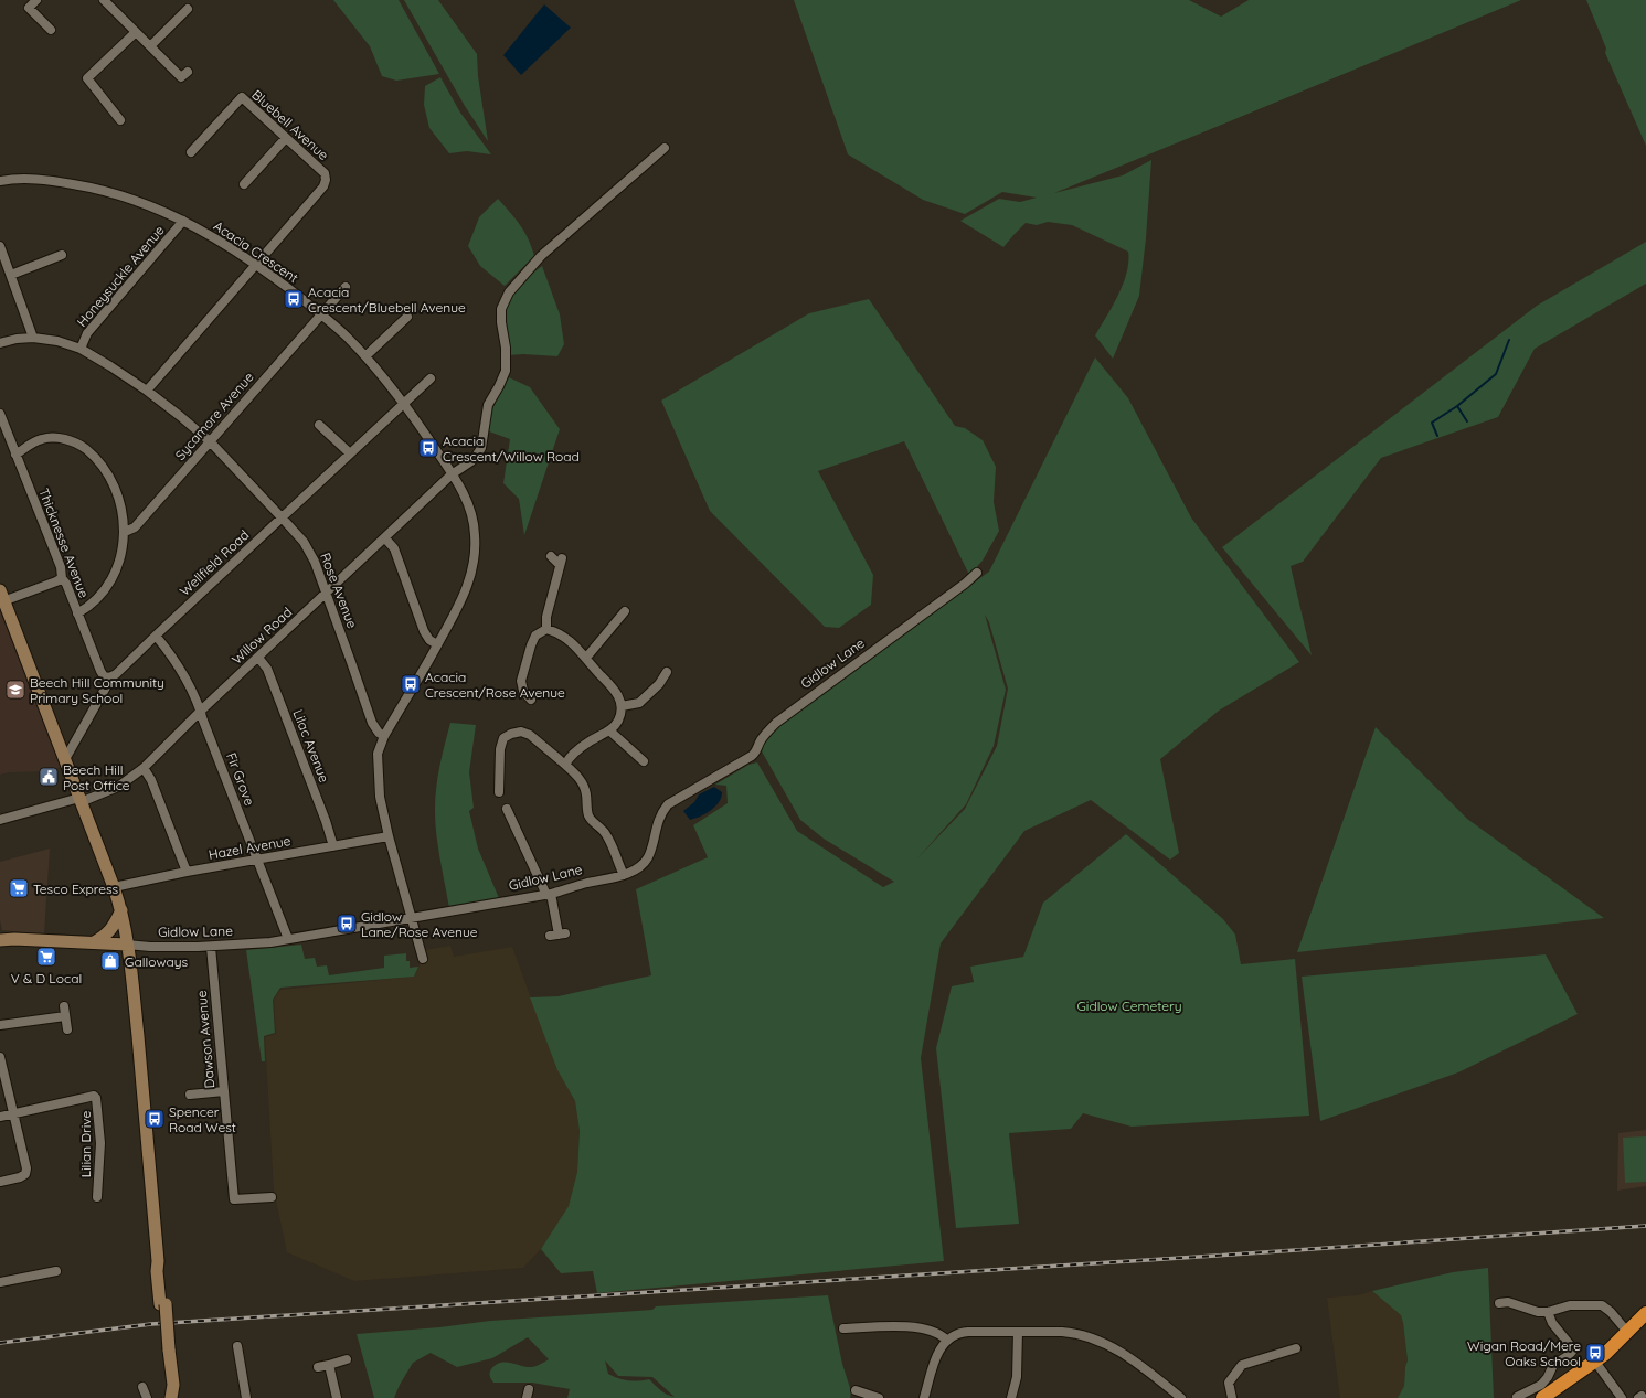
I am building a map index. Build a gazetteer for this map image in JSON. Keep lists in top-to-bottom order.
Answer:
{
  "streets": {
    "street": [
      "Bluebell Avenue",
      "Acacia Crescent",
      "Honeysuckle Avenue",
      "Sycamore Avenue",
      "Thicknesse Avenue",
      "Wellfield Road",
      "Rose Avenue",
      "Willow Road",
      "Gidlow Lane",
      "Lilac Avenue",
      "Fir Grove",
      "Hazel Avenue",
      "Dawson Avenue",
      "Lilian Drive"
    ]
  },
  "crossings": [
    ["Bluebell Avenue", "Acacia Crescent"],
    ["Bluebell Avenue", "Rose Avenue"],
    ["Acacia Crescent", "Honeysuckle Avenue"],
    ["Acacia Crescent", "Sycamore Avenue"],
    ["Acacia Crescent", "Wellfield Road"],
    ["Acacia Crescent", "Rose Avenue"],
    ["Acacia Crescent", "Willow Road"],
    ["Honeysuckle Avenue", "Rose Avenue"],
    ["Sycamore Avenue", "Rose Avenue"],
    ["Thicknesse Avenue", "Wellfield Road"],
    ["Wellfield Road", "Rose Avenue"],
    ["Wellfield Road", "Fir Grove"],
    ["Rose Avenue", "Willow Road"],
    ["Willow Road", "Lilac Avenue"],
    ["Willow Road", "Fir Grove"],
    ["Gidlow Lane", "Fir Grove"],
    ["Gidlow Lane", "Dawson Avenue"],
    ["Lilac Avenue", "Hazel Avenue"],
    ["Fir Grove", "Hazel Avenue"]
  ],
  "parks": ["Gidlow Cemetery"],
  "places": {
    "bus stop": [
      "Acacia Crescent/Bluebell Avenue",
      "Acacia Crescent/Willow Road",
      "Acacia Crescent/Rose Avenue",
      "Gidlow Lane/Rose Avenue",
      "Spencer Road West",
      "Wigan Road/Mere Oaks School"
    ],
    "school or university": ["Beech Hill Community Primary School"],
    "public building": ["Beech Hill Post Office"],
    "supermarket": ["Tesco Express", "V & D Local"],
    "shop": ["Galloways"]
  }
}
